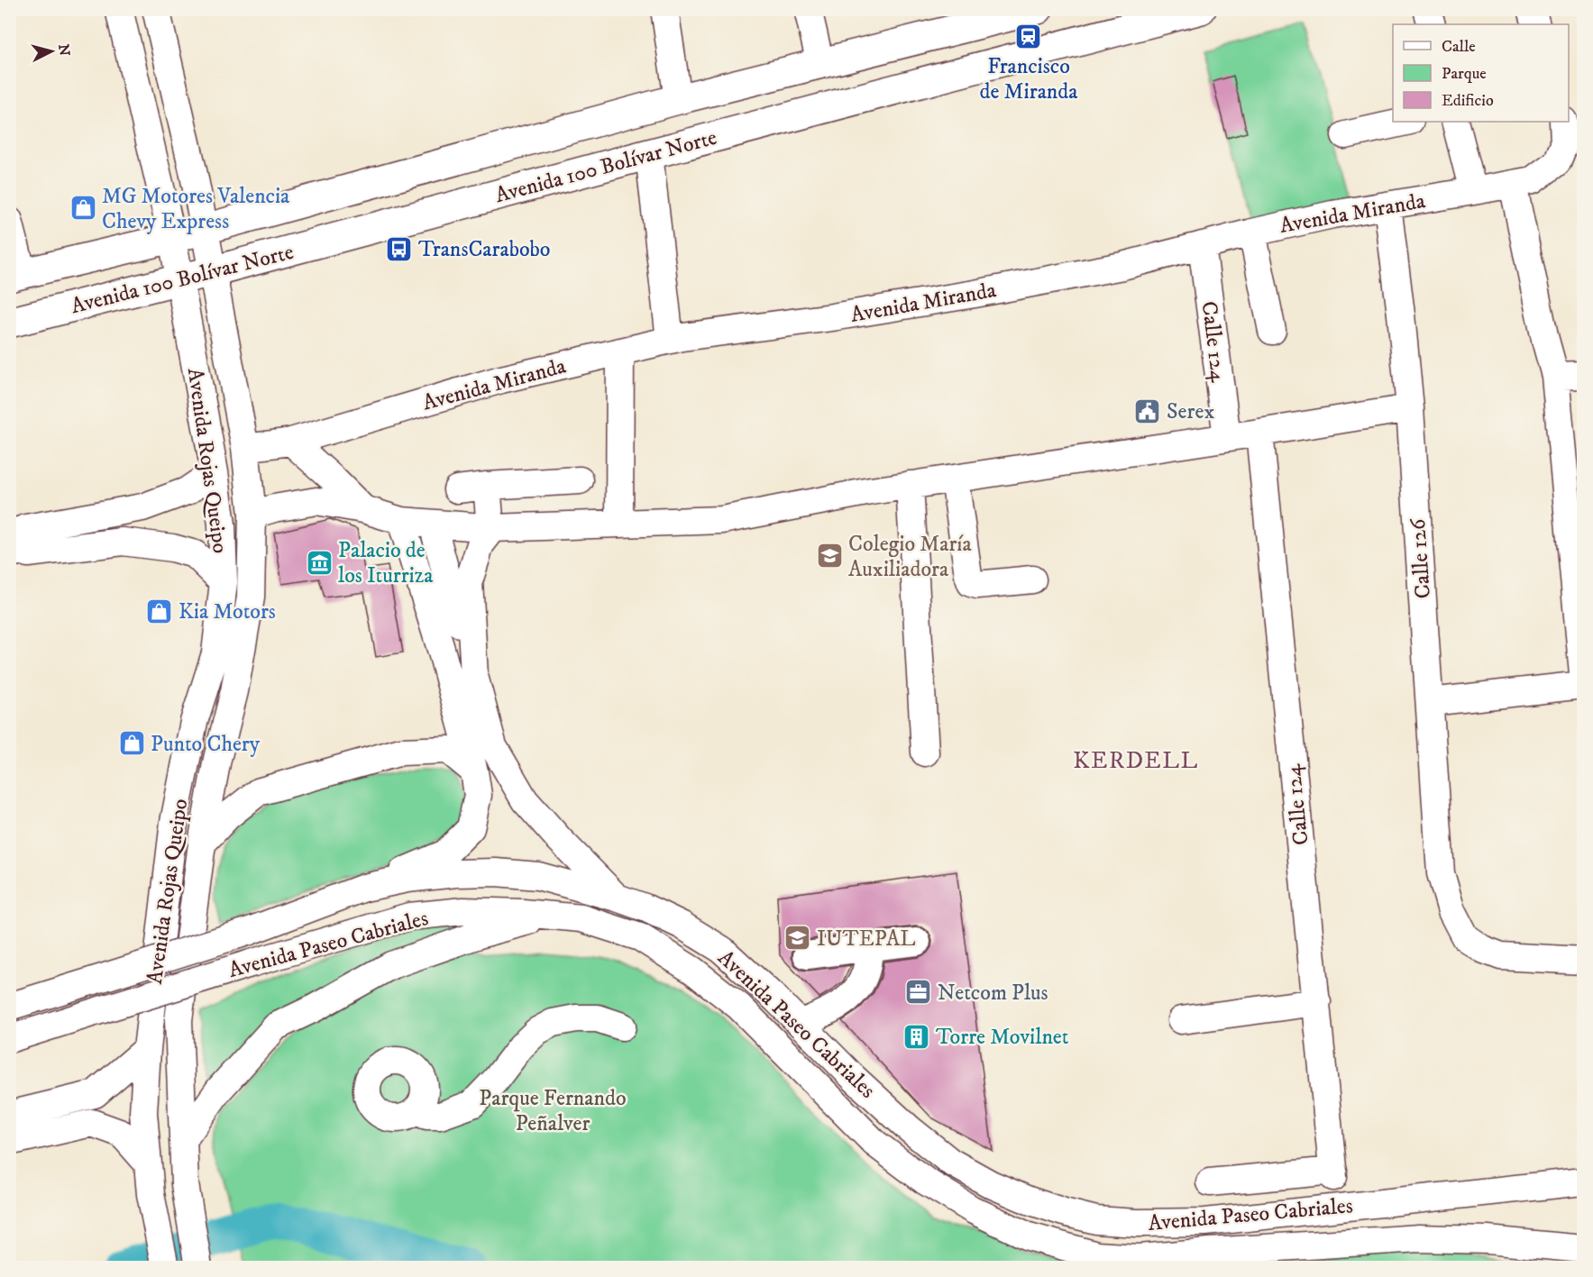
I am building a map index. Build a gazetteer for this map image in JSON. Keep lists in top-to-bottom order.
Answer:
{
  "streets": {
    "main road": ["Avenida 100 Bolívar Norte"],
    "street": [
      "Avenida Miranda",
      "Calle 124",
      "Avenida Rojas Queipo",
      "Calle 126",
      "Avenida Paseo Cabriales"
    ]
  },
  "crossings": [
    ["Avenida 100 Bolívar Norte", "Avenida Rojas Queipo"],
    ["Avenida Miranda", "Calle 124"],
    ["Avenida Miranda", "Avenida Rojas Queipo"],
    ["Avenida Miranda", "Calle 126"]
  ],
  "districts": ["KERDELL"],
  "parks": ["Parque Fernando Peñalver"],
  "places": {
    "station": ["Francisco de Miranda"],
    "shop": ["MG Motores Valencia Chevy Express", "Kia Motors", "Punto Chery"],
    "bus stop": ["TransCarabobo"],
    "public building": ["Serex"],
    "school or university": ["Colegio María Auxiliadora", "IUTEPAL"],
    "museum": ["Palacio de los Iturriza"],
    "office": ["Netcom Plus"],
    "building": ["Torre Movilnet"]
  },
  "legend": ["Calle", "Parque", "Edificio"],
  "north": "right"
}
